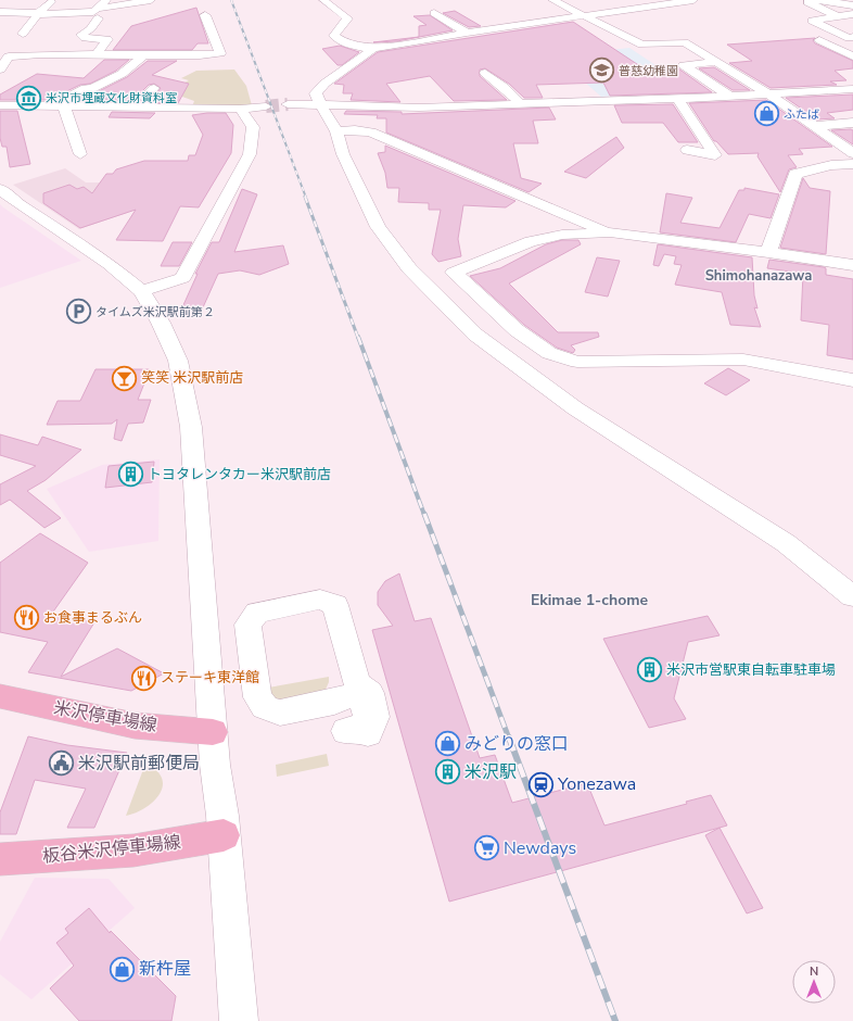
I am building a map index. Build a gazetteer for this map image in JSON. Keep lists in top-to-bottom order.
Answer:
{
  "streets": {
    "main road": ["米沢停車場線", "板谷米沢停車場線"]
  },
  "districts": ["Shimohanazawa", "Ekimae 1-chome"],
  "places": {
    "school or university": ["普慈幼稚園"],
    "museum": ["米沢市埋蔵文化財資料室"],
    "shop": ["ふたば", "みどりの窓口", "新杵屋"],
    "parking": ["タイムズ米沢駅前第２"],
    "bar": ["笑笑 米沢駅前店"],
    "building": ["トヨタレンタカー米沢駅前店", "米沢市営駅東自転車駐車場", "米沢駅"],
    "restaurant": ["お食事まるぶん", "ステーキ東洋館"],
    "public building": ["米沢駅前郵便局"],
    "station": ["Yonezawa"],
    "supermarket": ["Newdays"]
  },
  "north": "top"
}
